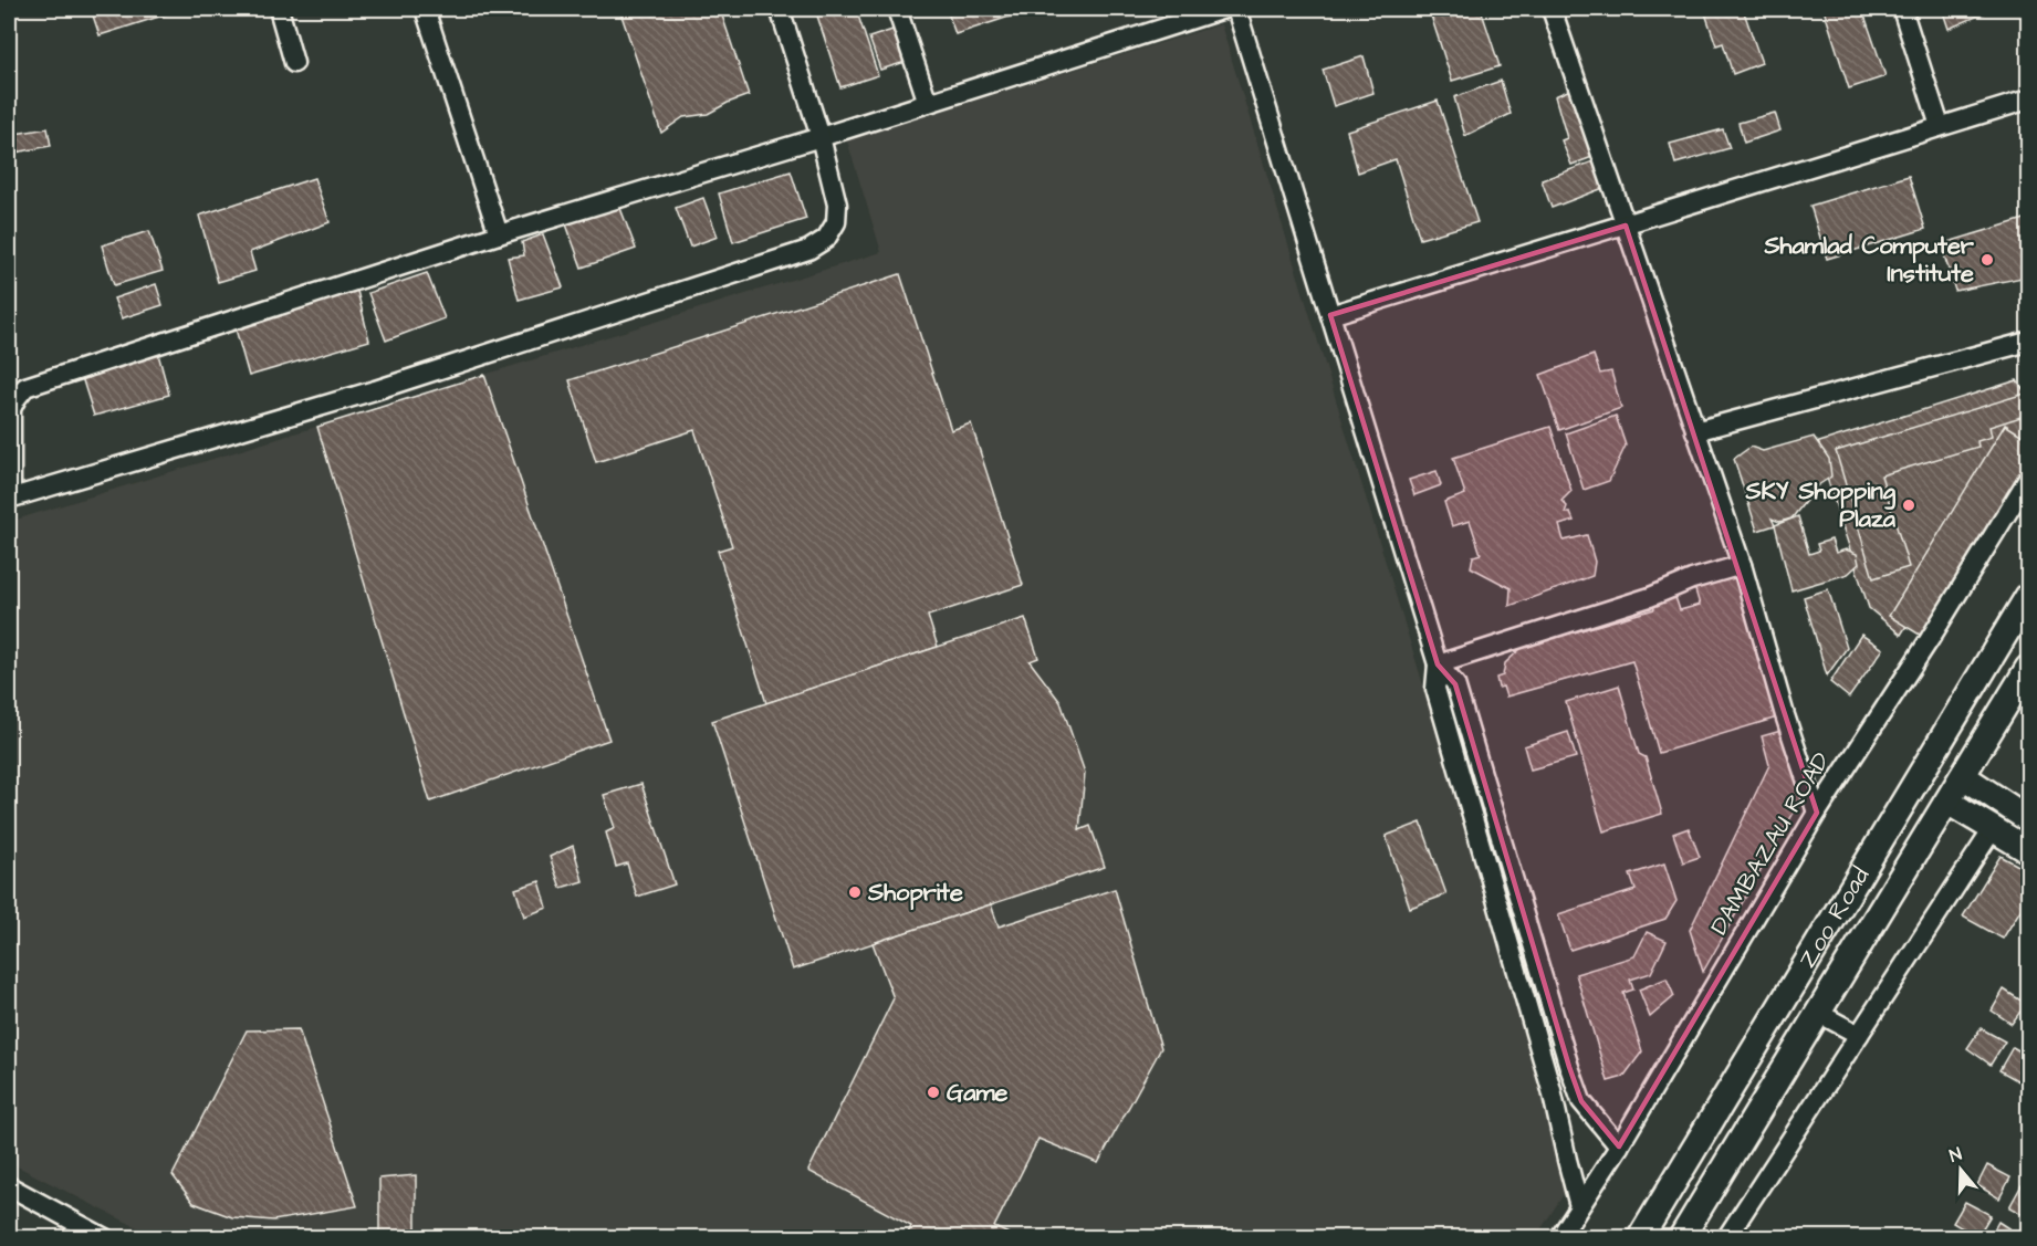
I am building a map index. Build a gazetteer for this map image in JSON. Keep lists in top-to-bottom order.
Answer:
{
  "streets": {
    "main road": ["Zoo Road"],
    "street": ["DAMBAZAU ROAD"]
  },
  "places": [
    "Shamlad Computer Institute",
    "SKY Shopping Plaza",
    "Shoprite",
    "Game"
  ],
  "north": "top"
}
